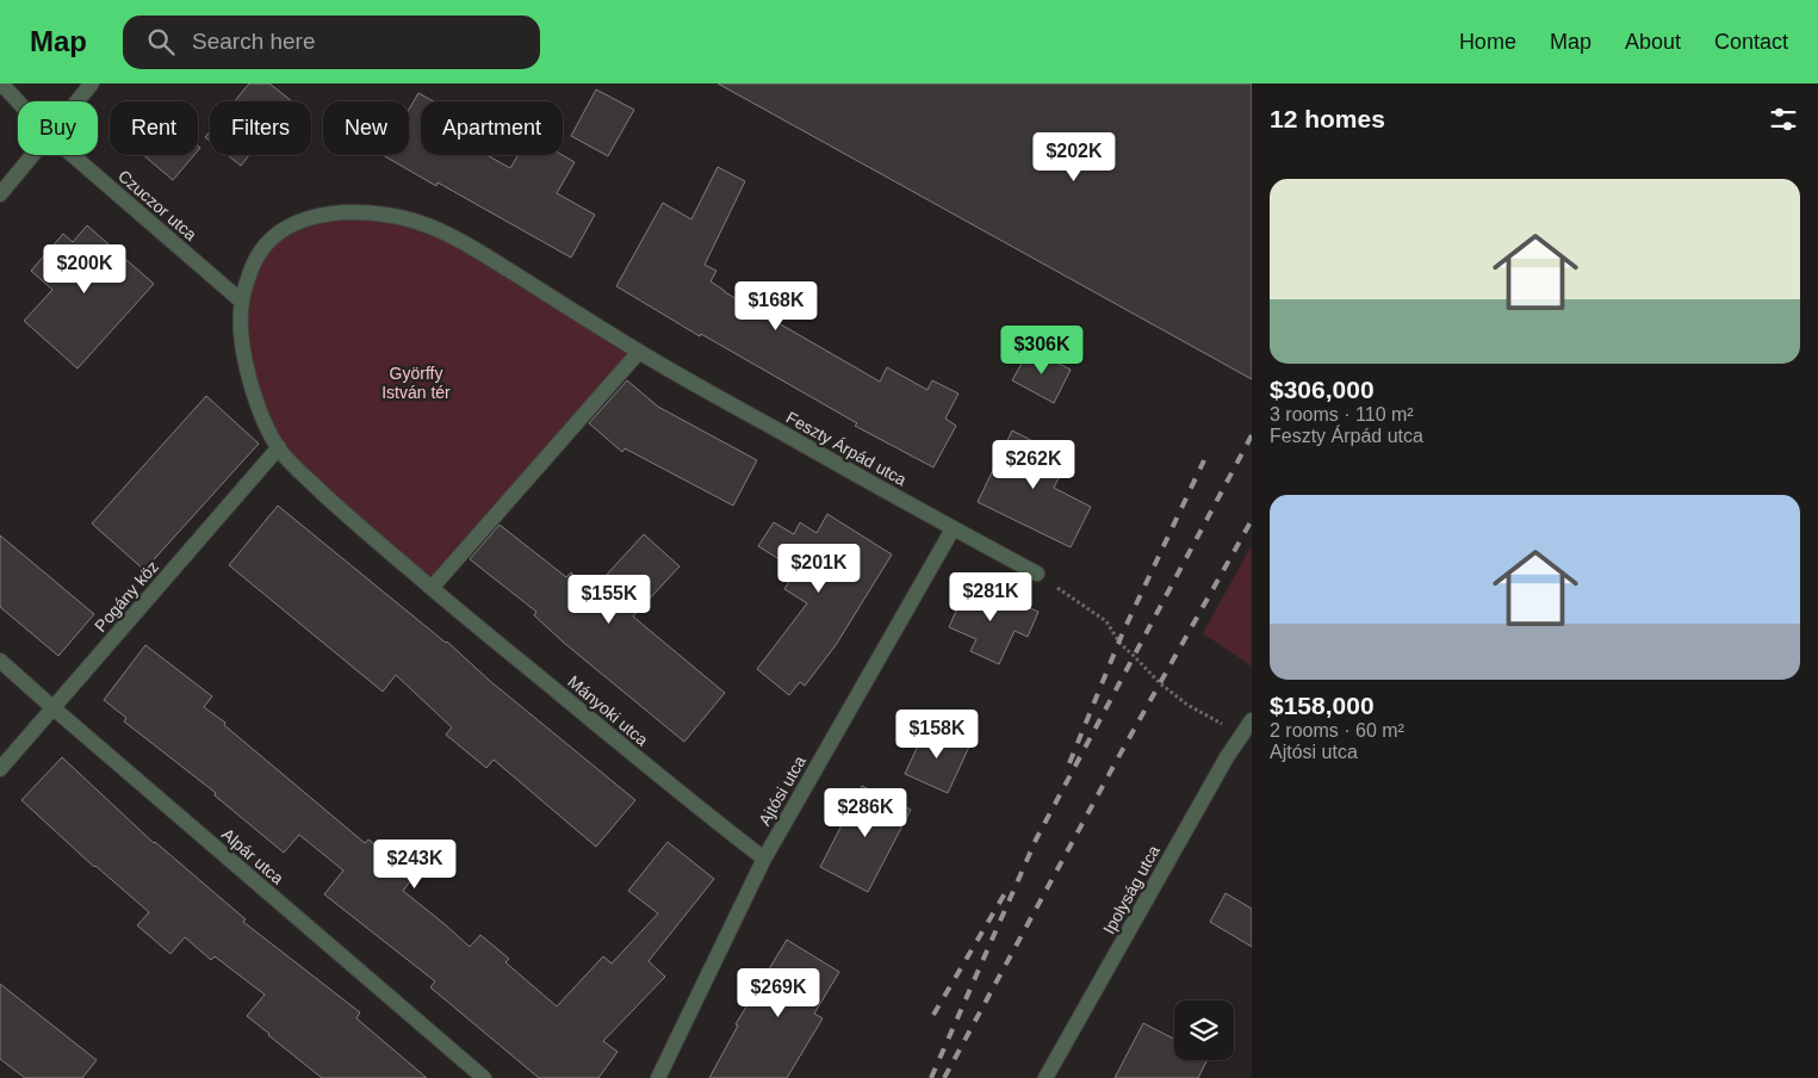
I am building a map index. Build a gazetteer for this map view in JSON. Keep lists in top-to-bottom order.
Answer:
{
  "streets": {
    "street": [
      "Czuczor utca",
      "Feszty Árpád utca",
      "Pogány köz",
      "Mányoki utca",
      "Ajtósi utca",
      "Alpár utca",
      "Ipolyság utca"
    ]
  },
  "crossings": [
    ["Czuczor utca", "Feszty Árpád utca"],
    ["Czuczor utca", "Mányoki utca"],
    ["Feszty Árpád utca", "Mányoki utca"],
    ["Feszty Árpád utca", "Ajtósi utca"],
    ["Pogány köz", "Mányoki utca"],
    ["Pogány köz", "Alpár utca"],
    ["Mányoki utca", "Ajtósi utca"]
  ],
  "parks": ["Györffy István tér"],
  "page": {
    "header": "Map",
    "search": "Search here",
    "nav": [
      "Home",
      "Map",
      "About",
      "Contact"
    ],
    "heading": "12 homes",
    "chip": [
      "Buy",
      "Rent",
      "Filters",
      "New",
      "Apartment"
    ],
    "price": [
      "$202K",
      "$200K",
      "$168K",
      "$306K",
      "$262K",
      "$201K",
      "$281K",
      "$155K",
      "$158K",
      "$286K",
      "$243K",
      "$269K"
    ],
    "list": [
      {
        "name": "$306,000",
        "note": "3 rooms · 110 m² · Feszty Árpád utca"
      },
      {
        "name": "$158,000",
        "note": "2 rooms · 60 m² · Ajtósi utca"
      }
    ]
  }
}
